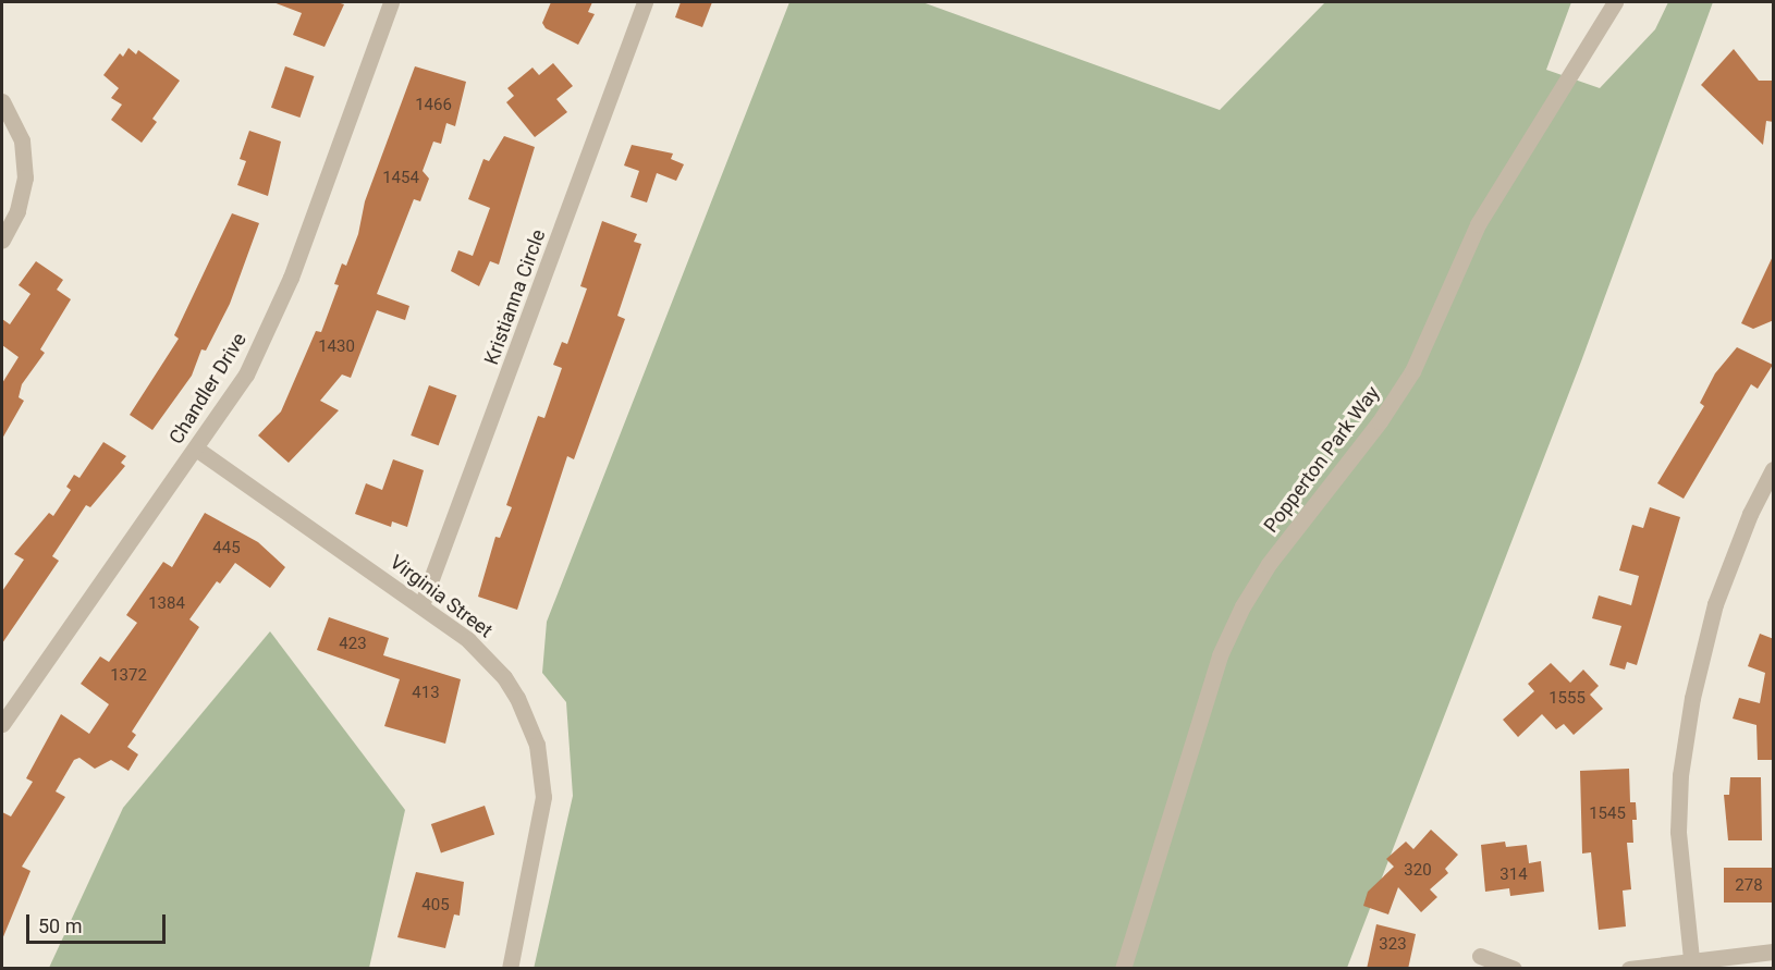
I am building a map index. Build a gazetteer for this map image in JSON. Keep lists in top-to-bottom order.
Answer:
{
  "streets": {
    "street": [
      "Kristianna Circle",
      "Chandler Drive",
      "Popperton Park Way",
      "Virginia Street"
    ]
  },
  "crossings": [
    ["Kristianna Circle", "Virginia Street"],
    ["Chandler Drive", "Virginia Street"]
  ],
  "house_numbers": [
    "1466",
    "1454",
    "1430",
    "445",
    "1384",
    "423",
    "1372",
    "413",
    "1555",
    "1545",
    "320",
    "314",
    "278",
    "405",
    "323"
  ],
  "scale_bar": "50 m"
}
